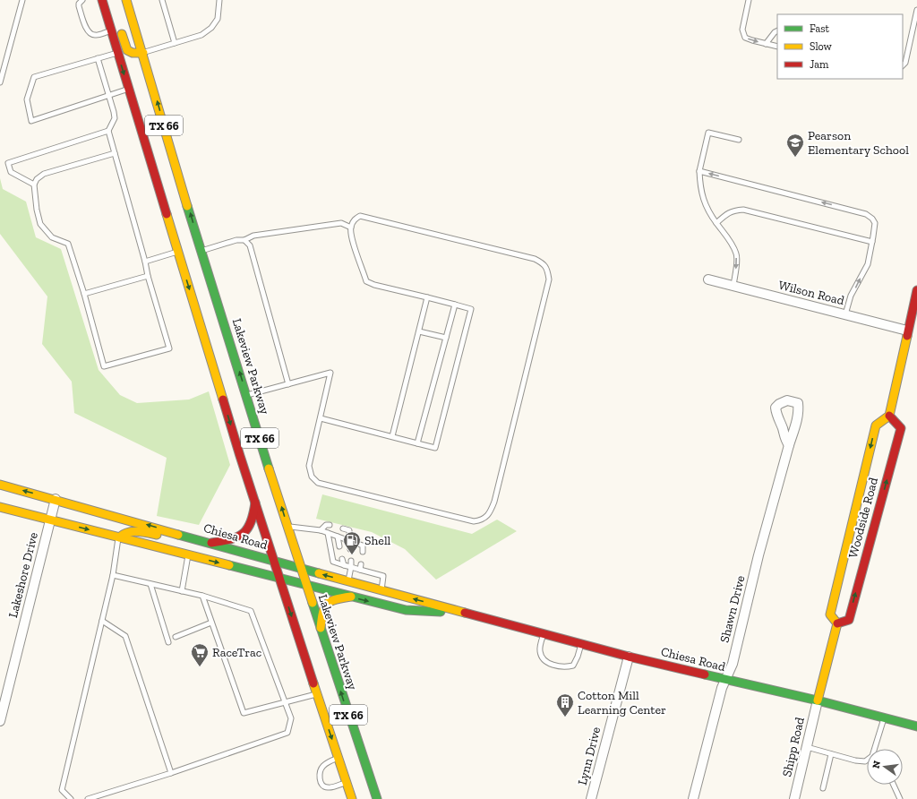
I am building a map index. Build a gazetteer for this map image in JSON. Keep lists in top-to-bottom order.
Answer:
{
  "streets": {
    "main road": [
      "TX 66",
      "Lakeview Parkway",
      "Woodside Road",
      "Chiesa Road"
    ],
    "street": [
      "Wilson Road",
      "Lakeshore Drive",
      "Shawn Drive",
      "Shipp Road",
      "Lynn Drive"
    ]
  },
  "crossings": [
    ["TX 66", "Chiesa Road"],
    ["Lakeview Parkway", "Chiesa Road"],
    ["Chiesa Road", "Lakeshore Drive"],
    ["Chiesa Road", "Shawn Drive"],
    ["Chiesa Road", "Shipp Road"],
    ["Chiesa Road", "Lynn Drive"]
  ],
  "places": {
    "school or university": ["Pearson Elementary School"],
    "fuel station": ["Shell"],
    "supermarket": ["RaceTrac"],
    "building": ["Cotton Mill Learning Center"]
  },
  "legend": ["Fast", "Slow", "Jam"],
  "north": "left"
}
